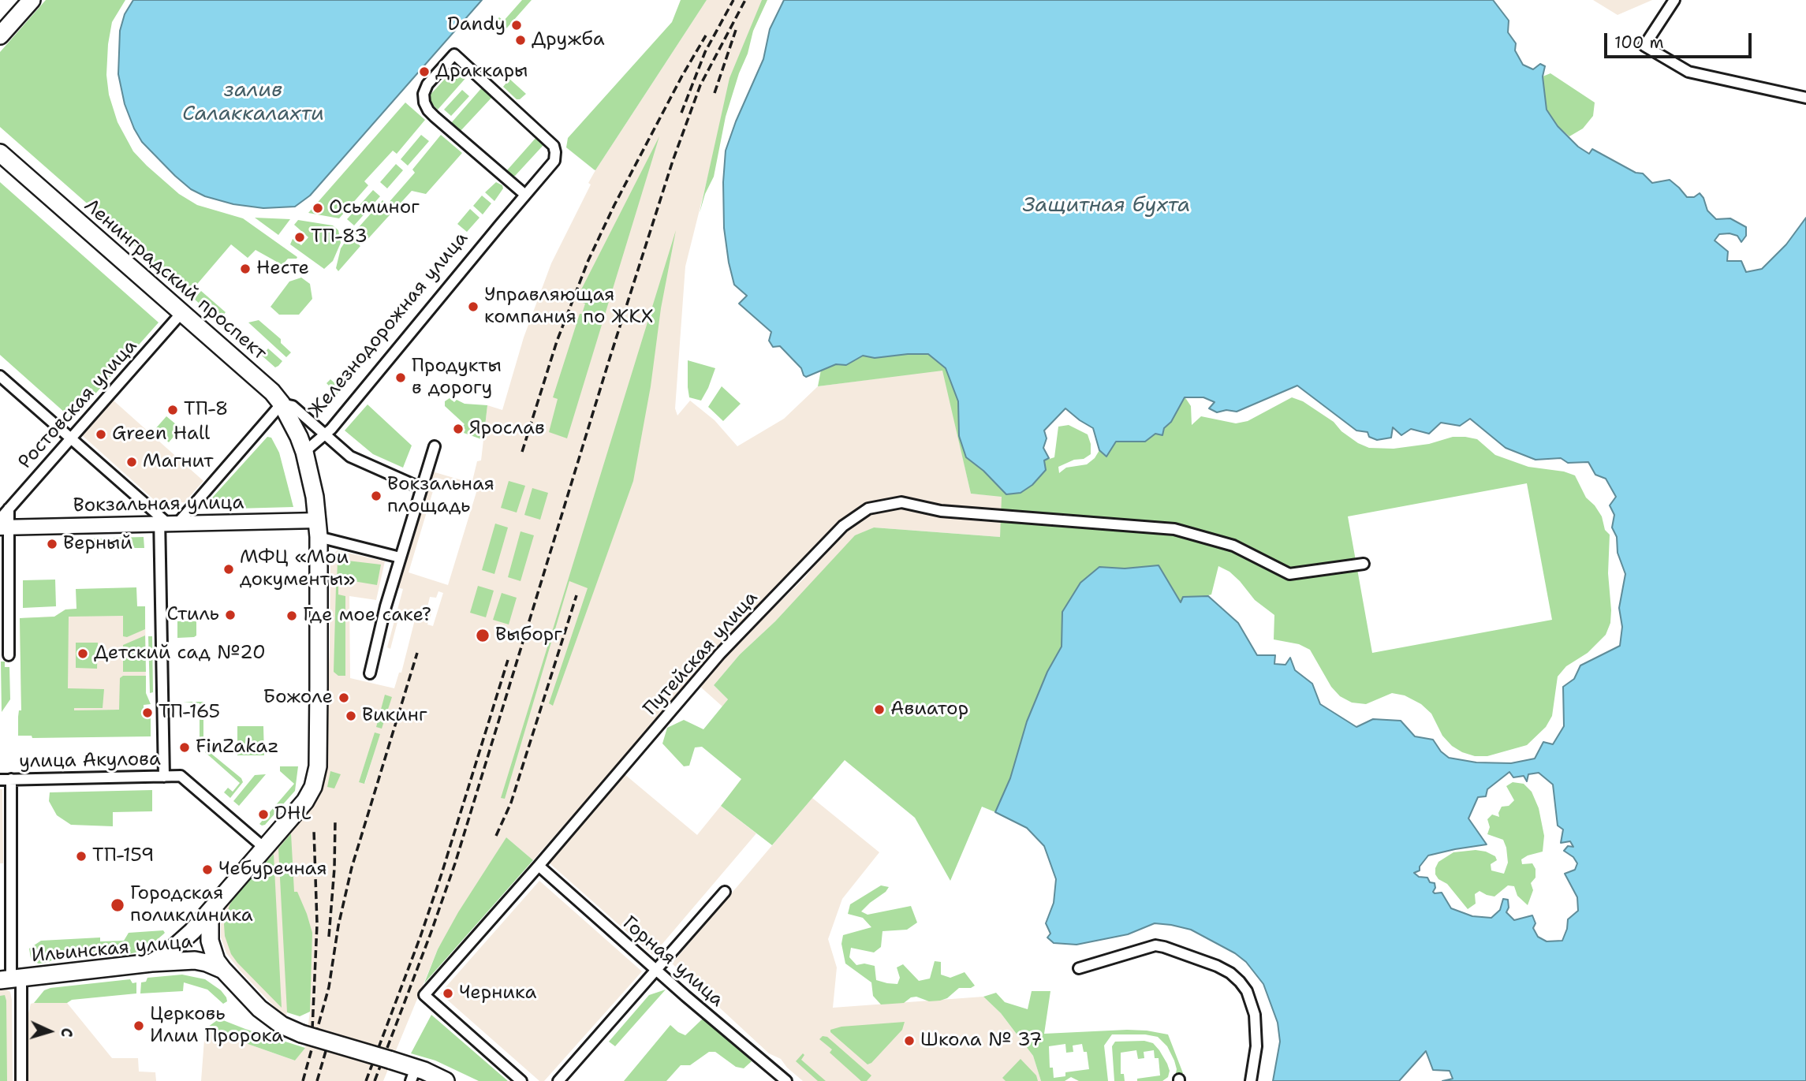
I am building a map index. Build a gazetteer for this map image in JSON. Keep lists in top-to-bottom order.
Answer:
{
  "streets": {
    "main road": ["Ленинградский проспект", "Ильинская улица"],
    "street": [
      "Железнодорожная улица",
      "Ростовская улица",
      "Вокзальная улица",
      "Путейская улица",
      "улица Акулова",
      "Горная улица"
    ]
  },
  "crossings": [
    ["Ленинградский проспект", "Железнодорожная улица"],
    ["Ленинградский проспект", "Ростовская улица"],
    ["Ростовская улица", "Вокзальная улица"],
    ["Путейская улица", "Горная улица"]
  ],
  "water": ["залив Салаккалахти", "Защитная бухта"],
  "places": [
    "Dandy",
    "Дружба",
    "Драккары",
    "Осьминог",
    "ТП-83",
    "Несте",
    "Управляющая компания по ЖКХ",
    "Продукты в дорогу",
    "ТП-8",
    "Ярослав",
    "Green Hall",
    "Магнит",
    "Вокзальная площадь",
    "Верный",
    "МФЦ «Мои документы»",
    "Стиль",
    "Где мое саке?",
    "Выборг",
    "Детский сад №20",
    "Божоле",
    "Авиатор",
    "ТП-165",
    "Викинг",
    "FinZakaz",
    "DHL",
    "ТП-159",
    "Чебуречная",
    "Городская поликлиника",
    "Черника",
    "Церковь Илии Пророка",
    "Школа № 37"
  ],
  "scale_bar": "100 m",
  "north": "right"
}
